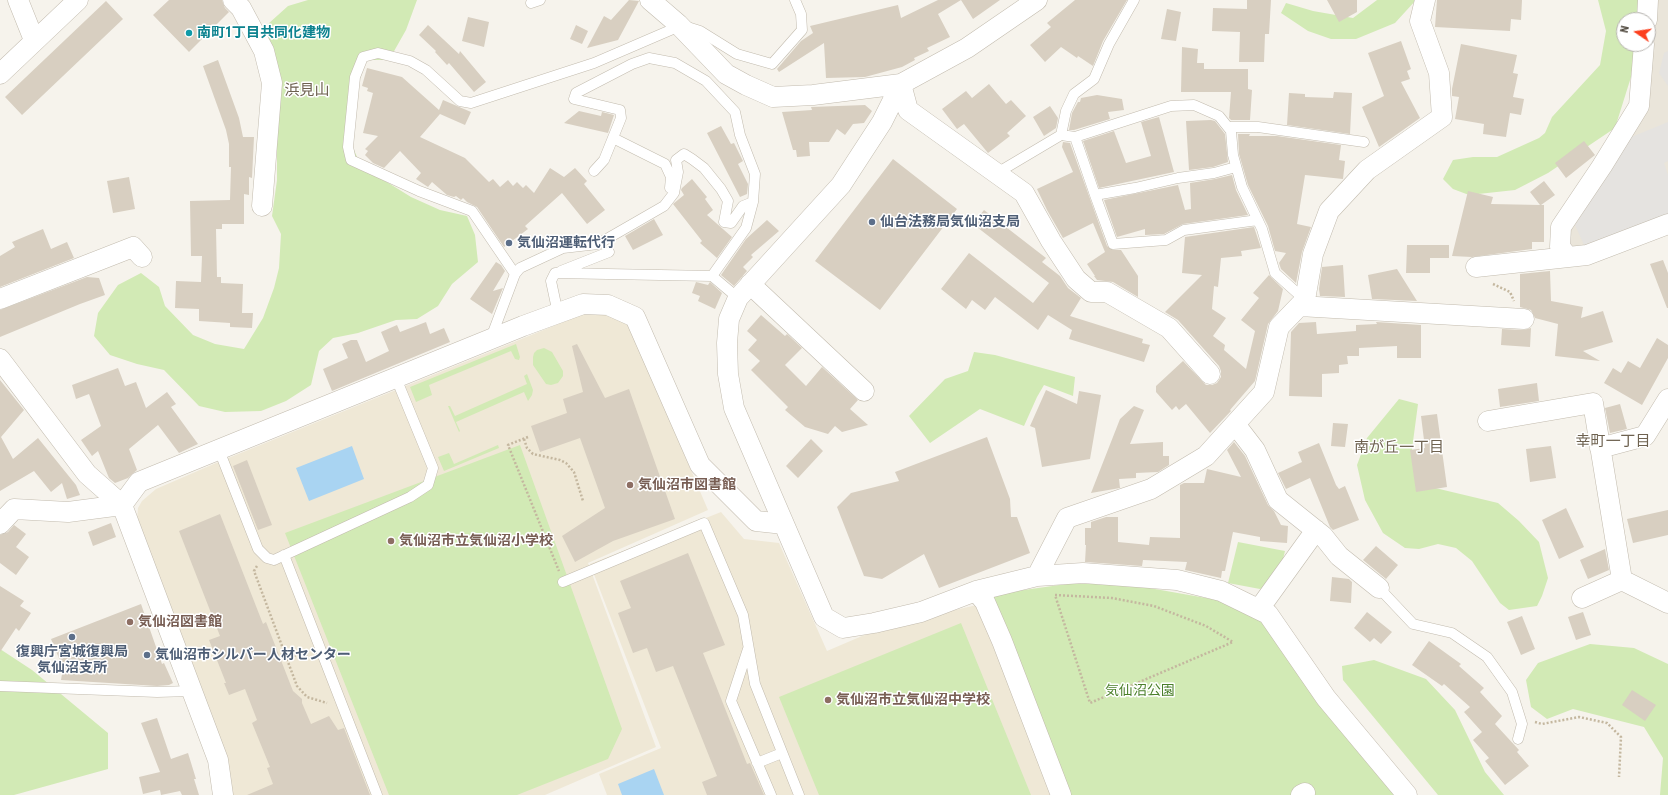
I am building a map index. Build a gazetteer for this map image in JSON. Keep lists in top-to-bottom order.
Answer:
{
  "districts": ["浜見山", "幸町一丁目", "南が丘一丁目"],
  "parks": ["気仙沼公園"],
  "places": [
    "南町1丁目共同化建物",
    "仙台法務局気仙沼支局",
    "気仙沼運転代行",
    "気仙沼市図書館",
    "気仙沼市立気仙沼小学校",
    "気仙沼図書館",
    "復興庁宮城復興局 気仙沼支所",
    "気仙沼市シルバー人材センター",
    "気仙沼市立気仙沼中学校"
  ],
  "north": "left"
}
